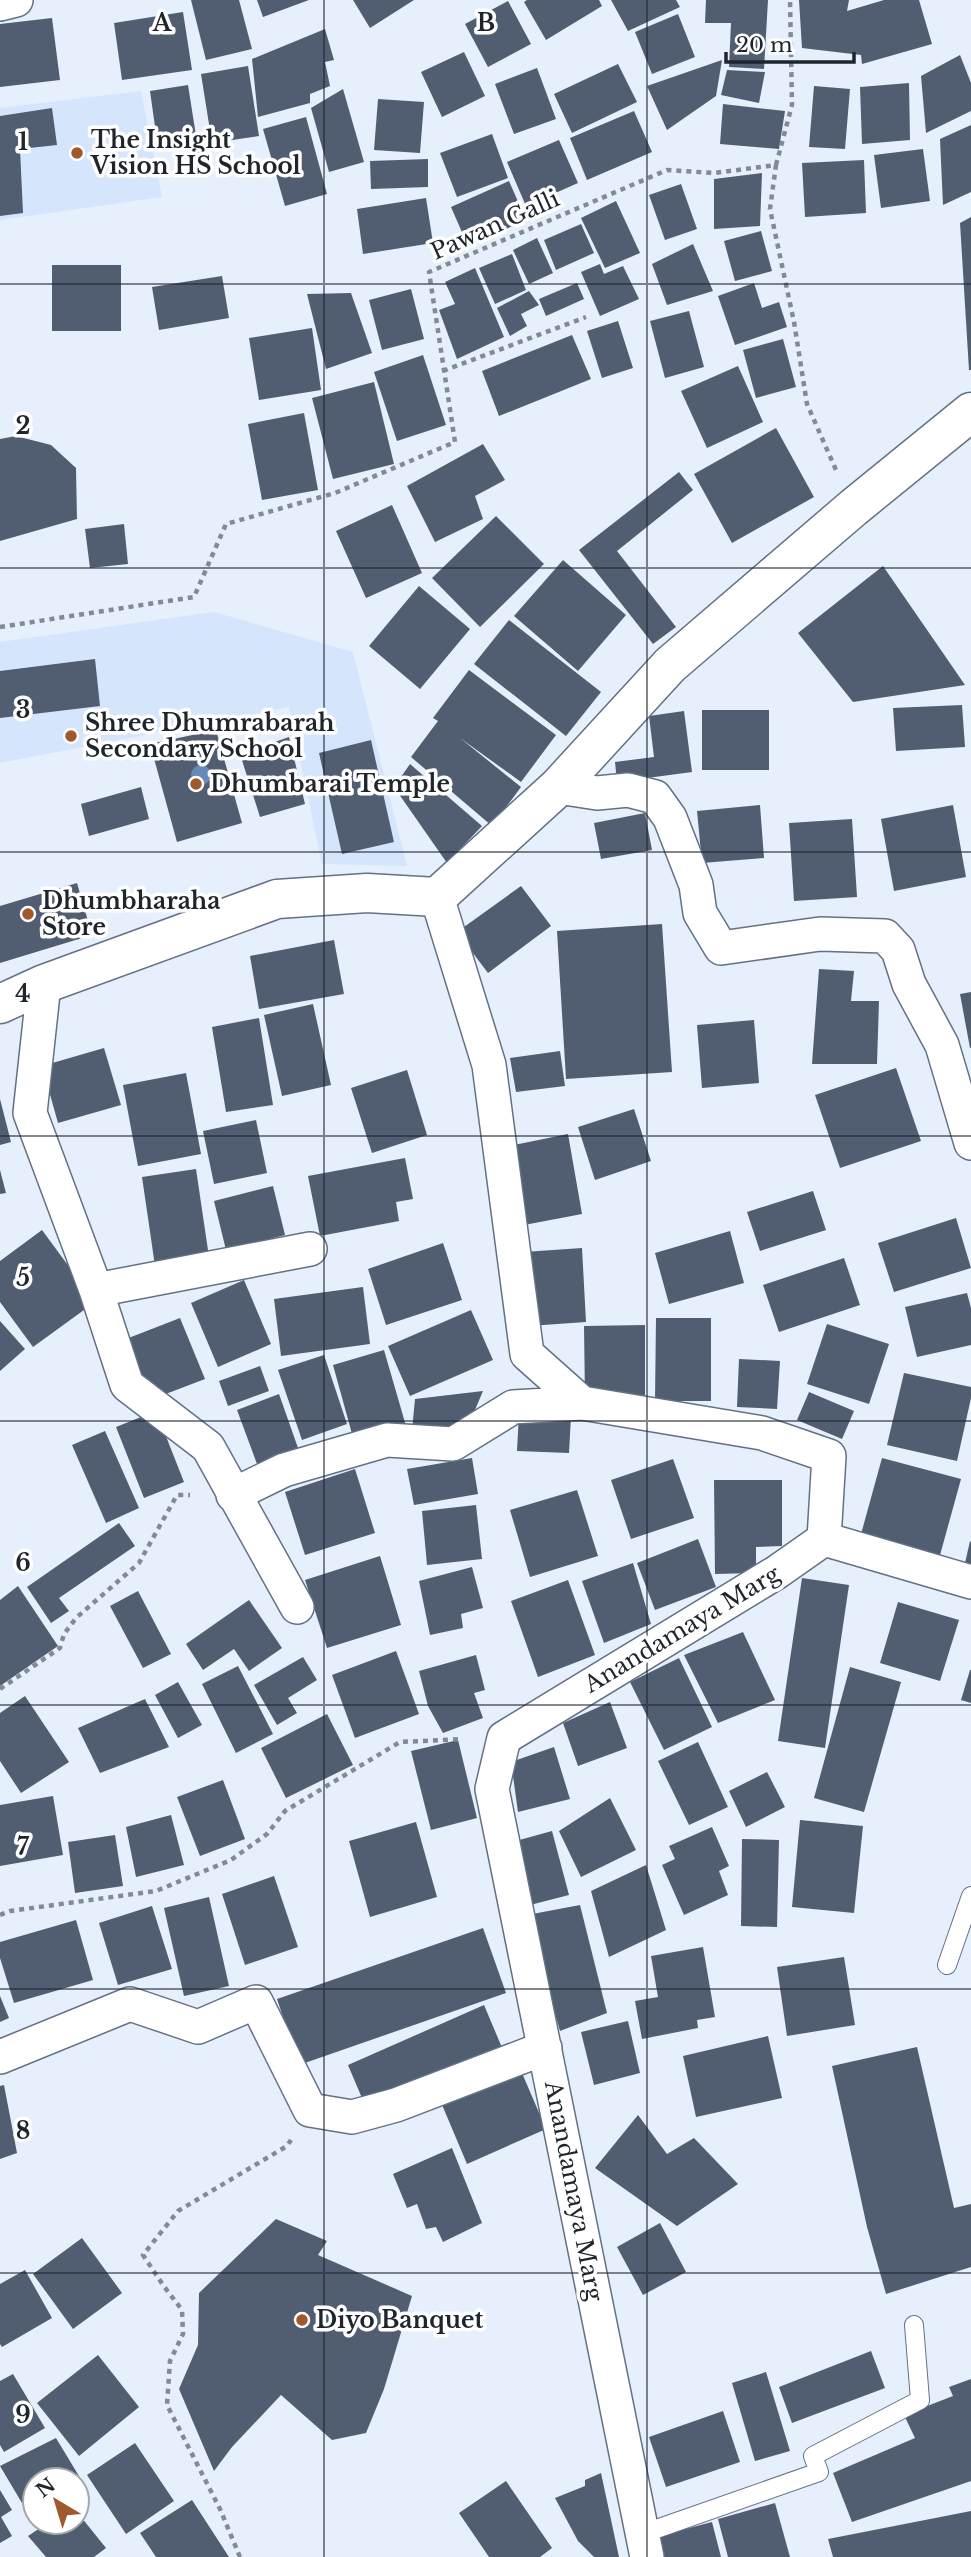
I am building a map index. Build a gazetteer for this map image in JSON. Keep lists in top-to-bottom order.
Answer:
{
  "streets": {
    "street": ["Anandamaya Marg"],
    "path": ["Pawan Galli"]
  },
  "places": [
    "The Insight Vision HS School",
    "Shree Dhumrabarah Secondary School",
    "Dhumbarai Temple",
    "Dhumbharaha Store",
    "Diyo Banquet"
  ],
  "scale_bar": "20 m",
  "north": "top left",
  "grid": {
    "columns": ["A", "B"],
    "rows": [
      "1",
      "2",
      "3",
      "4",
      "5",
      "6",
      "7",
      "8",
      "9"
    ]
  }
}
